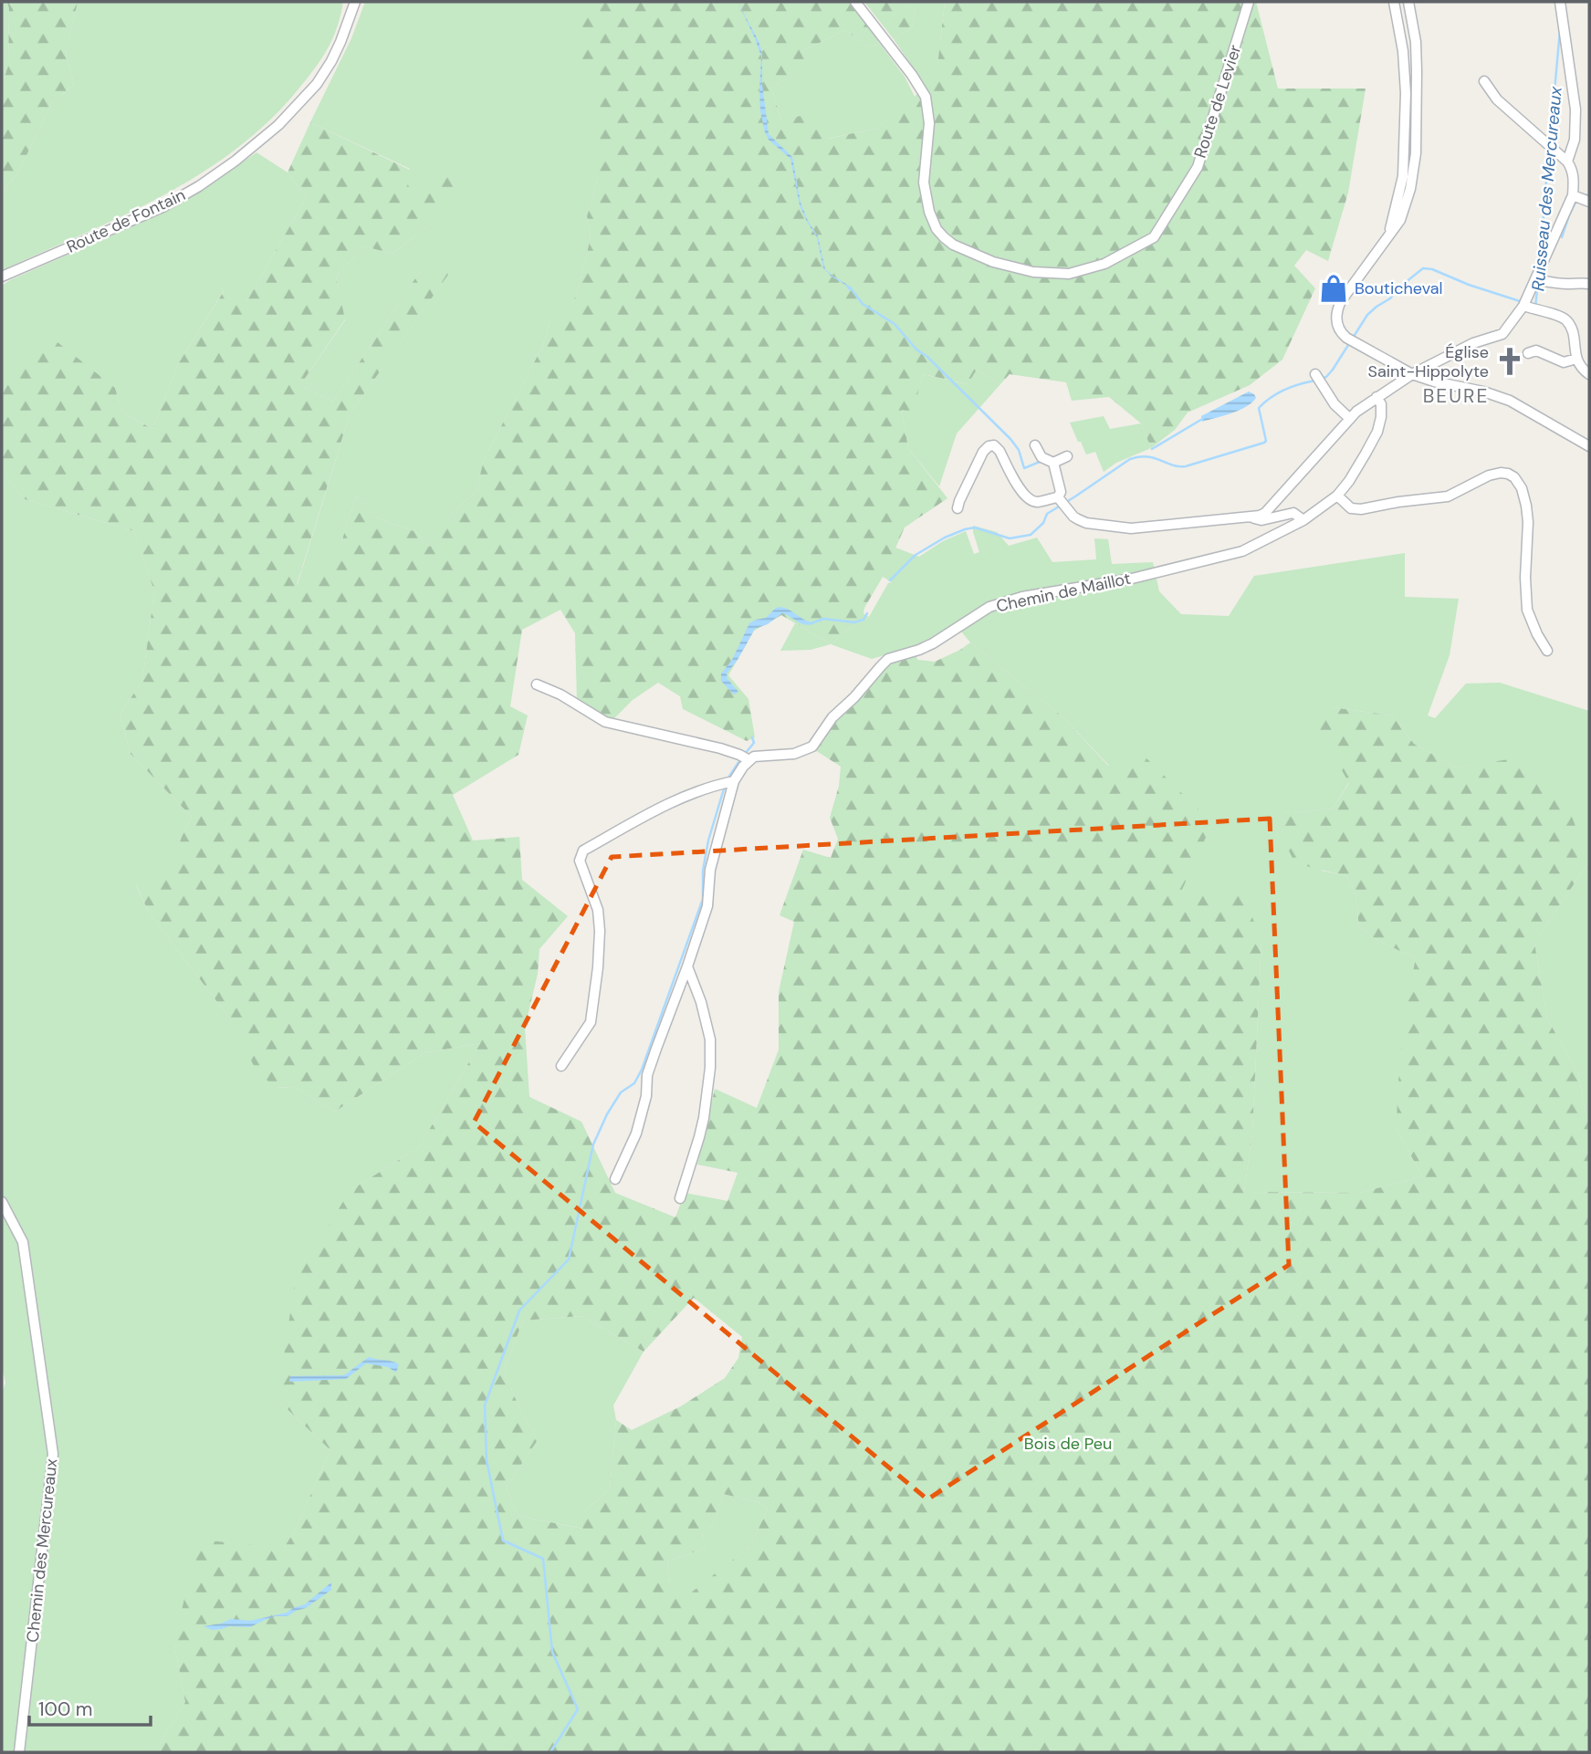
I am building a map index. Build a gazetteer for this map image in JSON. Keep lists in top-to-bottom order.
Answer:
{
  "streets": {
    "street": [
      "Route de Levier",
      "Route de Fontain",
      "Chemin de Maillot",
      "Chemin des Mercureaux"
    ]
  },
  "districts": ["BEURE"],
  "water": ["Ruisseau des Mercureaux"],
  "parks": ["Bois de Peu"],
  "places": {
    "shop": ["Bouticheval"],
    "church": ["Église Saint-Hippolyte"]
  },
  "scale_bar": "100 m"
}
